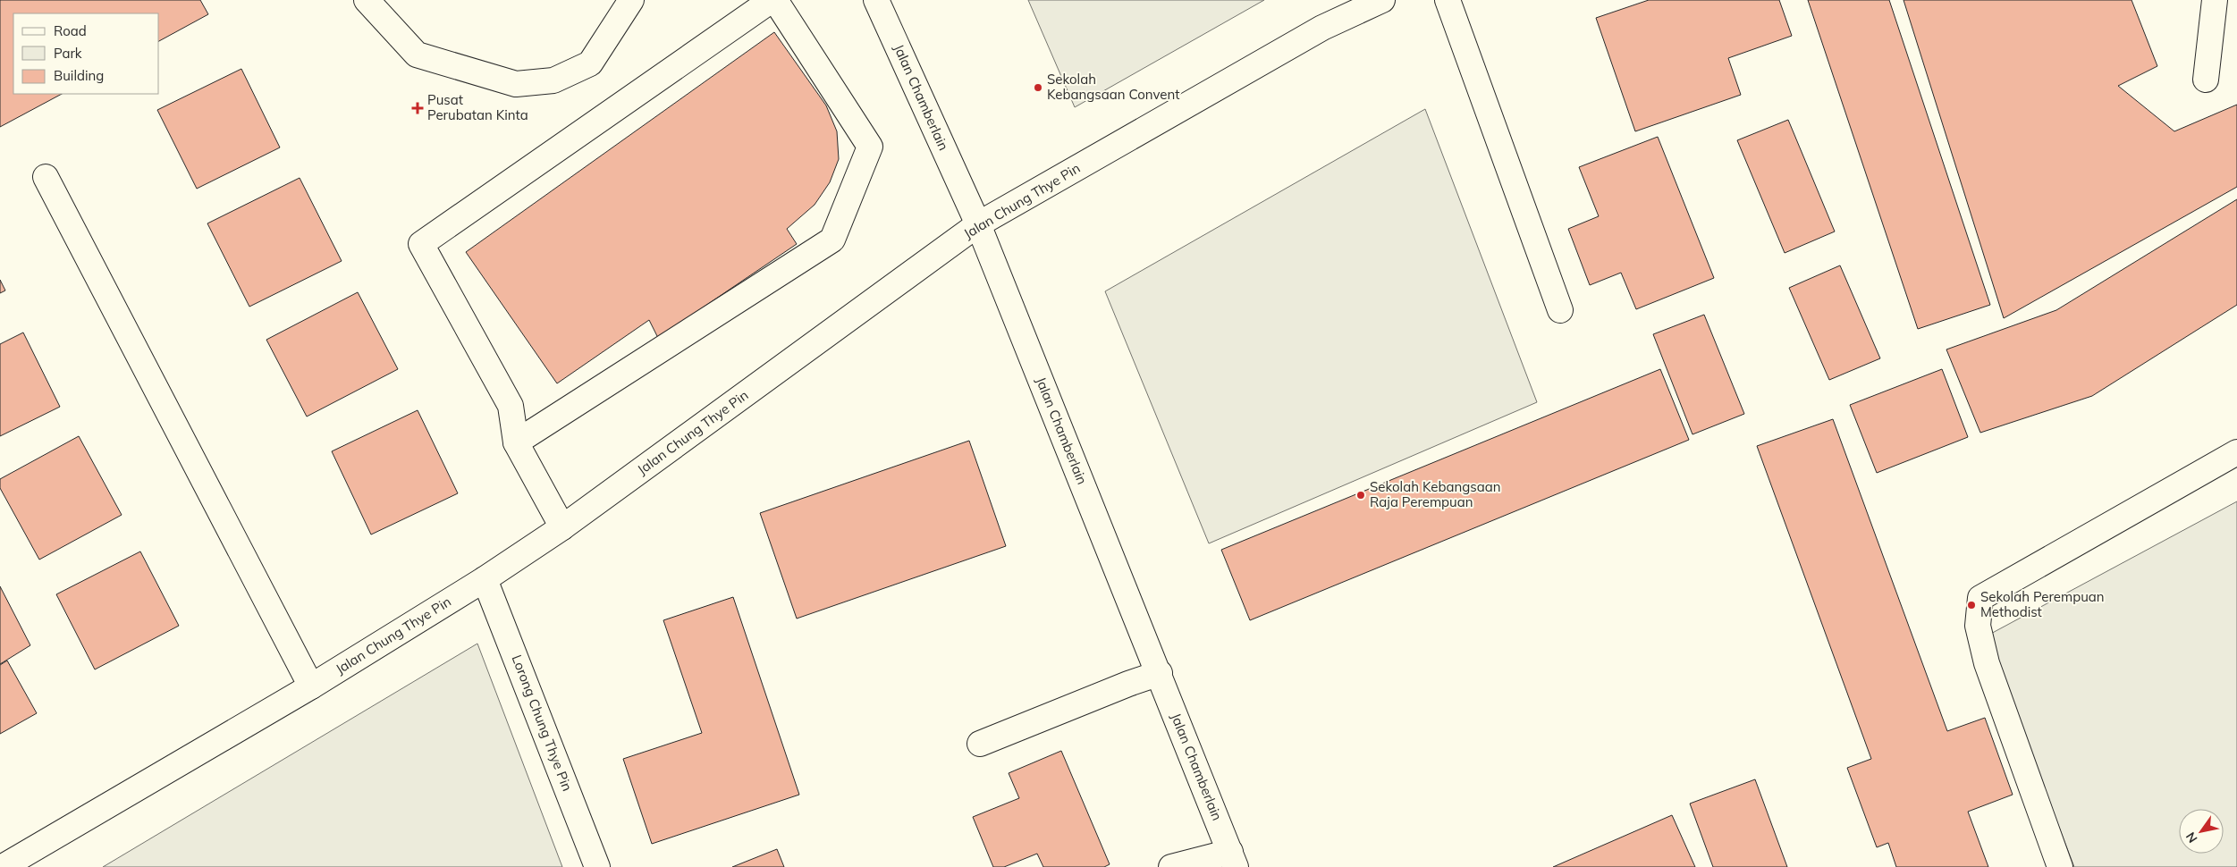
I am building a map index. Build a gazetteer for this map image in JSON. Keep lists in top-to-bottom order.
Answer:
{
  "streets": {
    "street": ["Jalan Chamberlain", "Jalan Chung Thye Pin", "Lorong Chung Thye Pin"]
  },
  "crossings": [
    ["Jalan Chamberlain", "Jalan Chung Thye Pin"],
    ["Jalan Chung Thye Pin", "Lorong Chung Thye Pin"]
  ],
  "places": {
    "other": ["Sekolah Kebangsaan Convent", "Sekolah Kebangsaan Raja Perempuan", "Sekolah Perempuan Methodist"],
    "health": ["Pusat Perubatan Kinta"]
  },
  "legend": ["Road", "Park", "Building"],
  "north": "bottom left"
}
